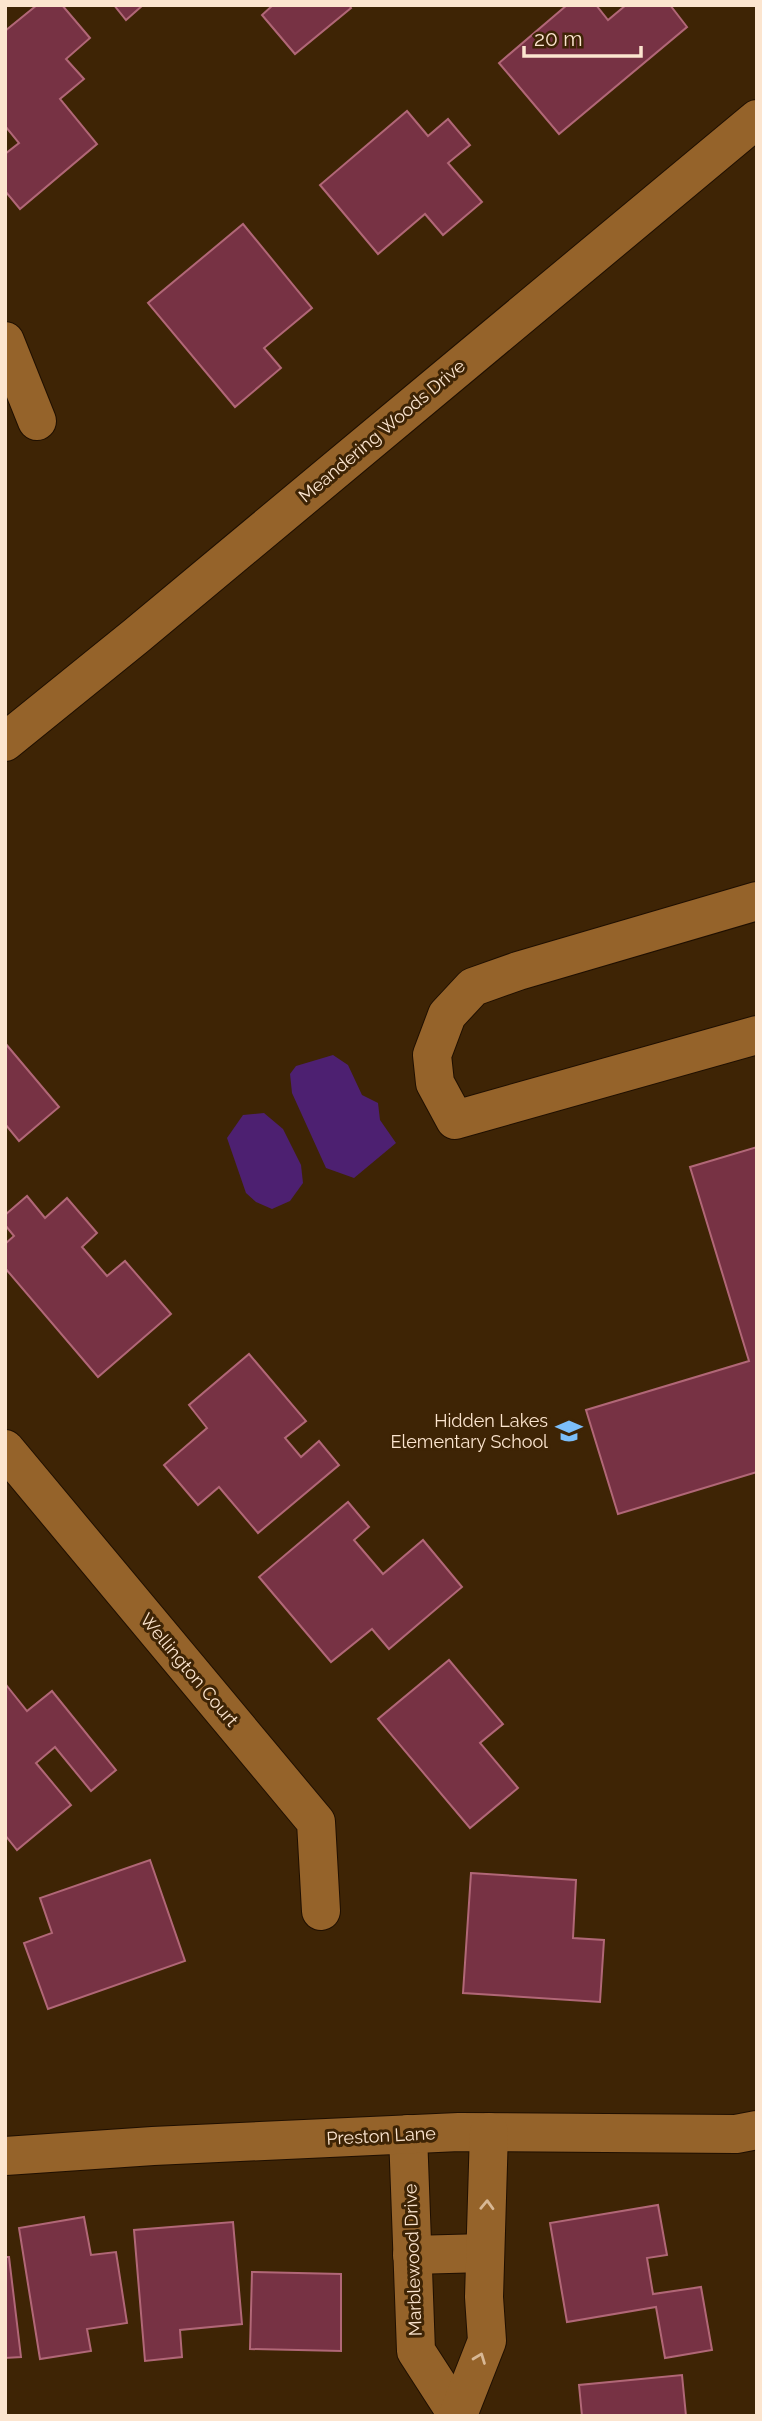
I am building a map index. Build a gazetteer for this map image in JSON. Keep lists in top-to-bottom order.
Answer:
{
  "streets": {
    "street": [
      "Meandering Woods Drive",
      "Wellington Court",
      "Preston Lane",
      "Marblewood Drive"
    ]
  },
  "crossings": [
    ["Preston Lane", "Marblewood Drive"]
  ],
  "places": {
    "school or university": ["Hidden Lakes Elementary School"]
  },
  "scale_bar": "20 m"
}
